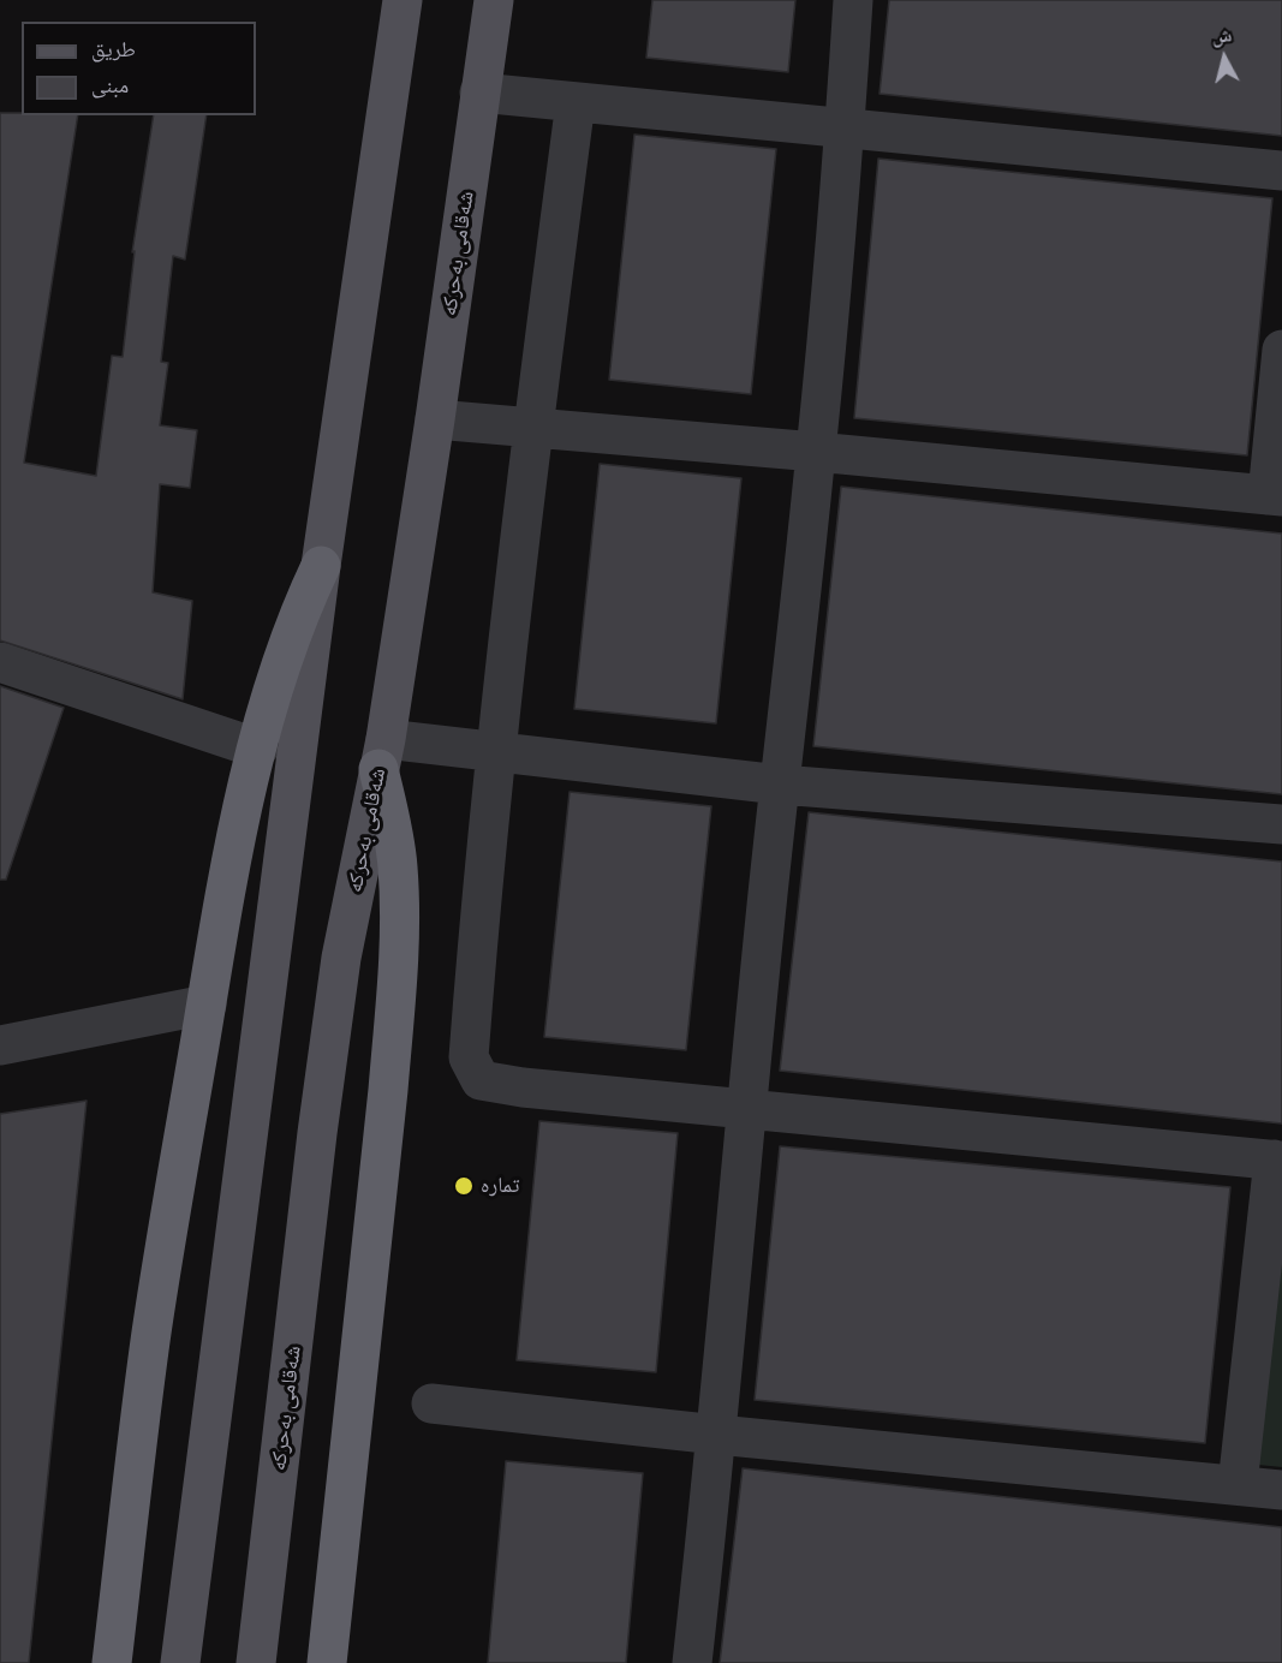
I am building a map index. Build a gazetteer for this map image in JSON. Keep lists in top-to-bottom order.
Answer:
{
  "streets": {
    "main road": ["شەقامی بەحرکە"]
  },
  "places": ["تمارە"],
  "legend": ["طريق", "مبنى"],
  "north": "top"
}
